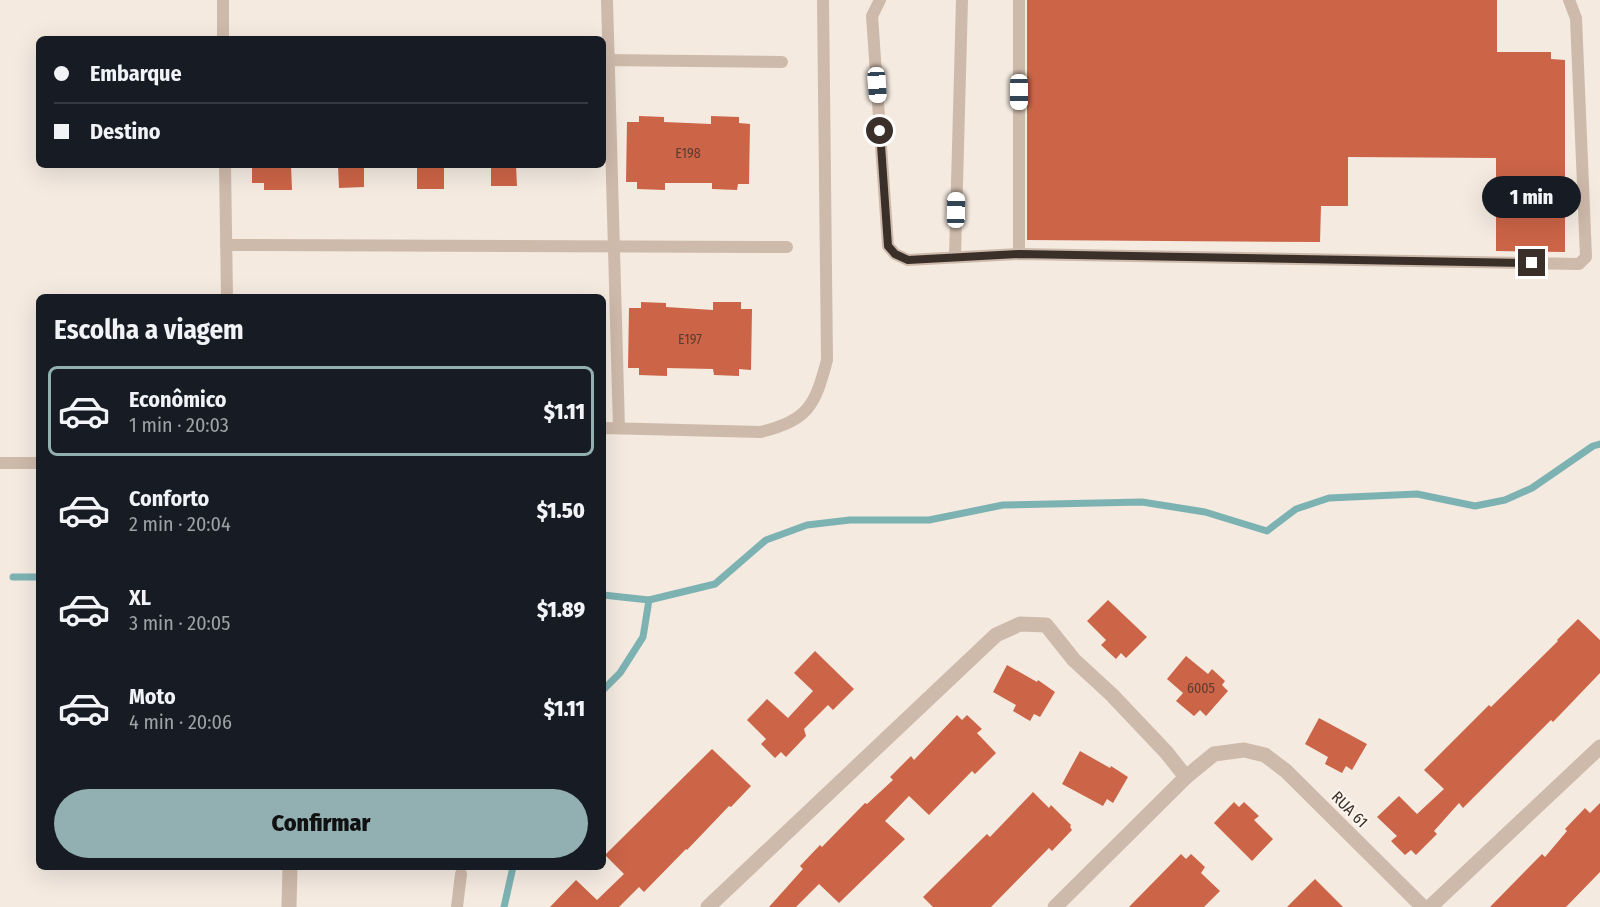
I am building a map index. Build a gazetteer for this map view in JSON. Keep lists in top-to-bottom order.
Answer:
{
  "streets": {
    "street": ["RUA 61"]
  },
  "house_numbers": ["E198", "E197", "6005"],
  "page": {
    "banner": ["Embarque", "Destino"],
    "bubble": "1 min",
    "heading": "Escolha a viagem",
    "list": [
      {
        "name": "Econômico",
        "note": "1 min · 20:03",
        "value": "$1.11"
      },
      {
        "name": "Conforto",
        "note": "2 min · 20:04",
        "value": "$1.50"
      },
      {
        "name": "XL",
        "note": "3 min · 20:05",
        "value": "$1.89"
      },
      {
        "name": "Moto",
        "note": "4 min · 20:06",
        "value": "$1.11"
      }
    ],
    "buttons": "Confirmar"
  }
}
